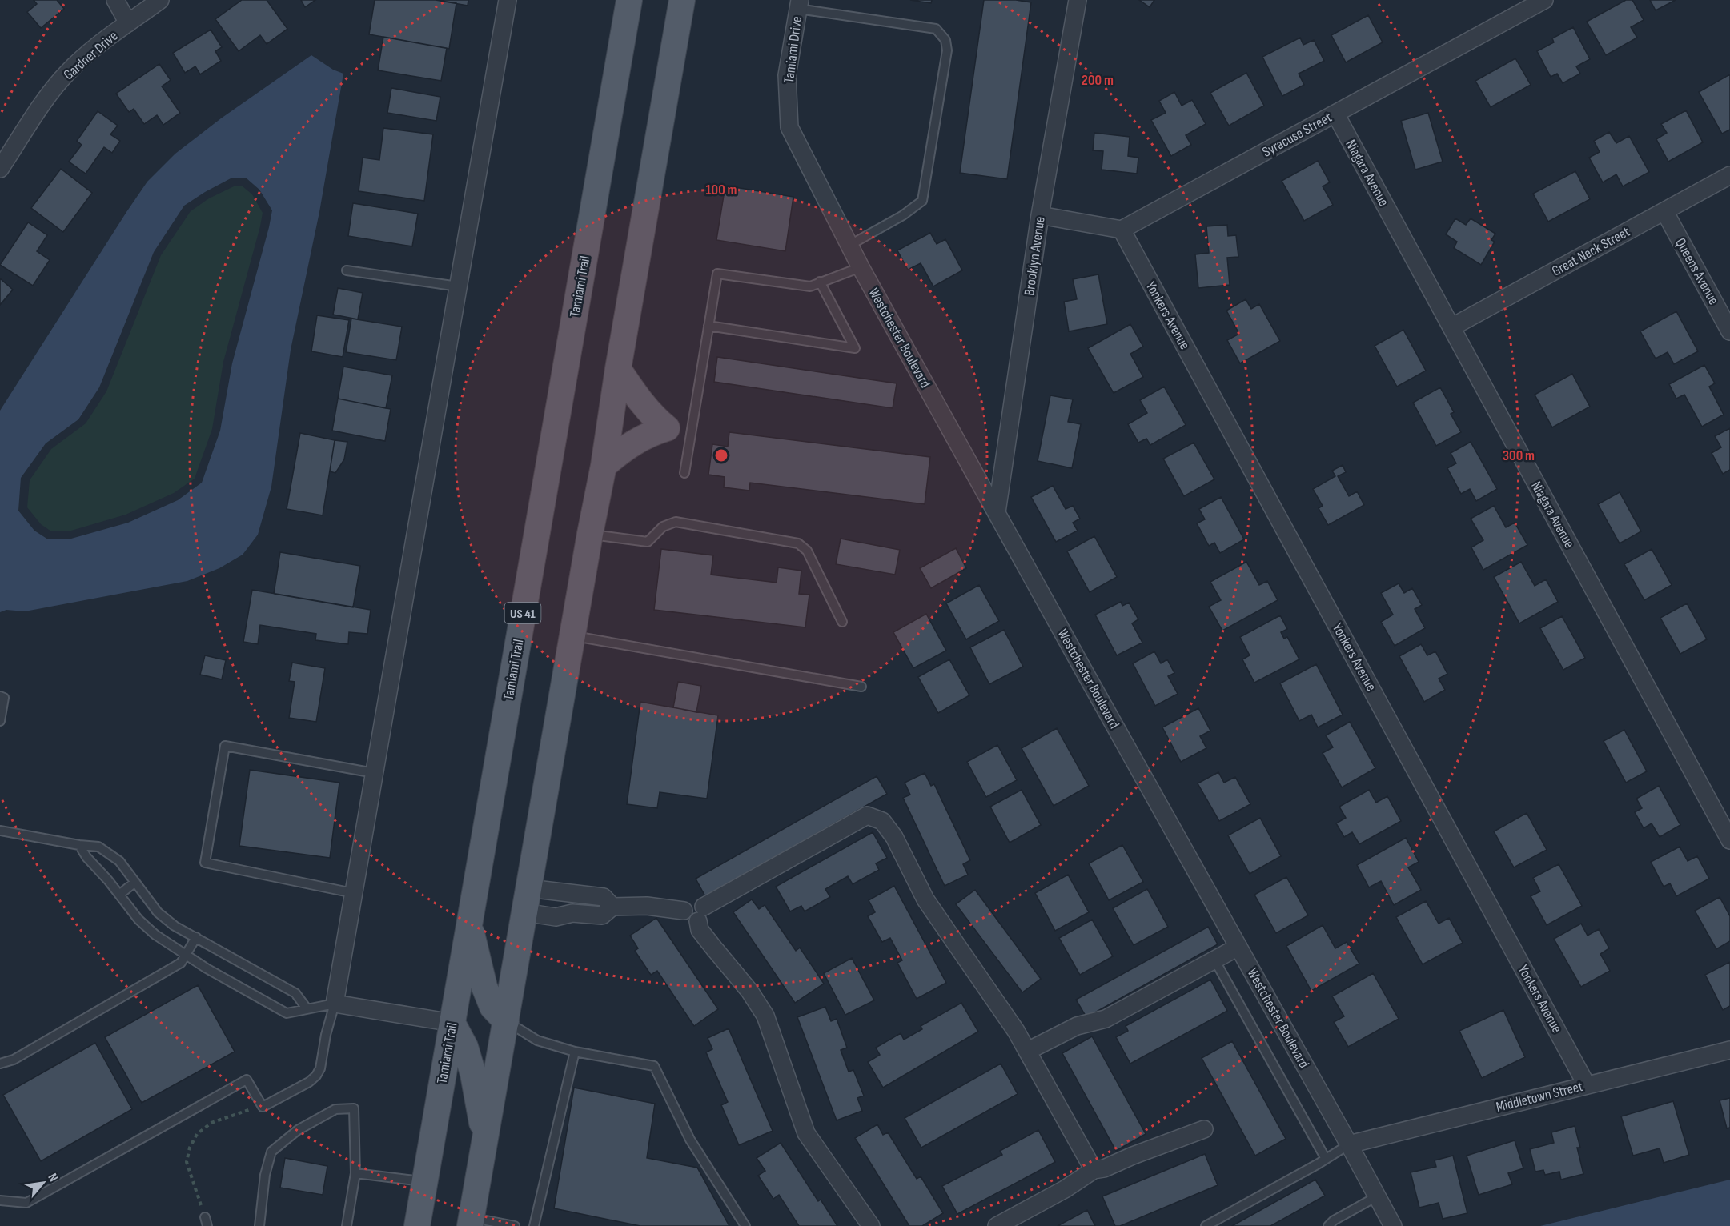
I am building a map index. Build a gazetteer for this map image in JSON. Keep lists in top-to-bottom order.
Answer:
{
  "streets": {
    "main road": ["Tamiami Trail", "US 41"],
    "street": [
      "Tamiami Drive",
      "Gardner Drive",
      "Syracuse Street",
      "Niagara Avenue",
      "Great Neck Street",
      "Brooklyn Avenue",
      "Queens Avenue",
      "Yonkers Avenue",
      "Westchester Boulevard",
      "Middletown Street"
    ]
  },
  "crossings": [
    ["Tamiami Drive", "Westchester Boulevard"],
    ["Syracuse Street", "Niagara Avenue"],
    ["Syracuse Street", "Yonkers Avenue"],
    ["Niagara Avenue", "Great Neck Street"],
    ["Great Neck Street", "Queens Avenue"],
    ["Brooklyn Avenue", "Westchester Boulevard"],
    ["Yonkers Avenue", "Middletown Street"],
    ["Westchester Boulevard", "Middletown Street"]
  ],
  "north": "top right",
  "rings": ["200 m", "100 m", "300 m"]
}
